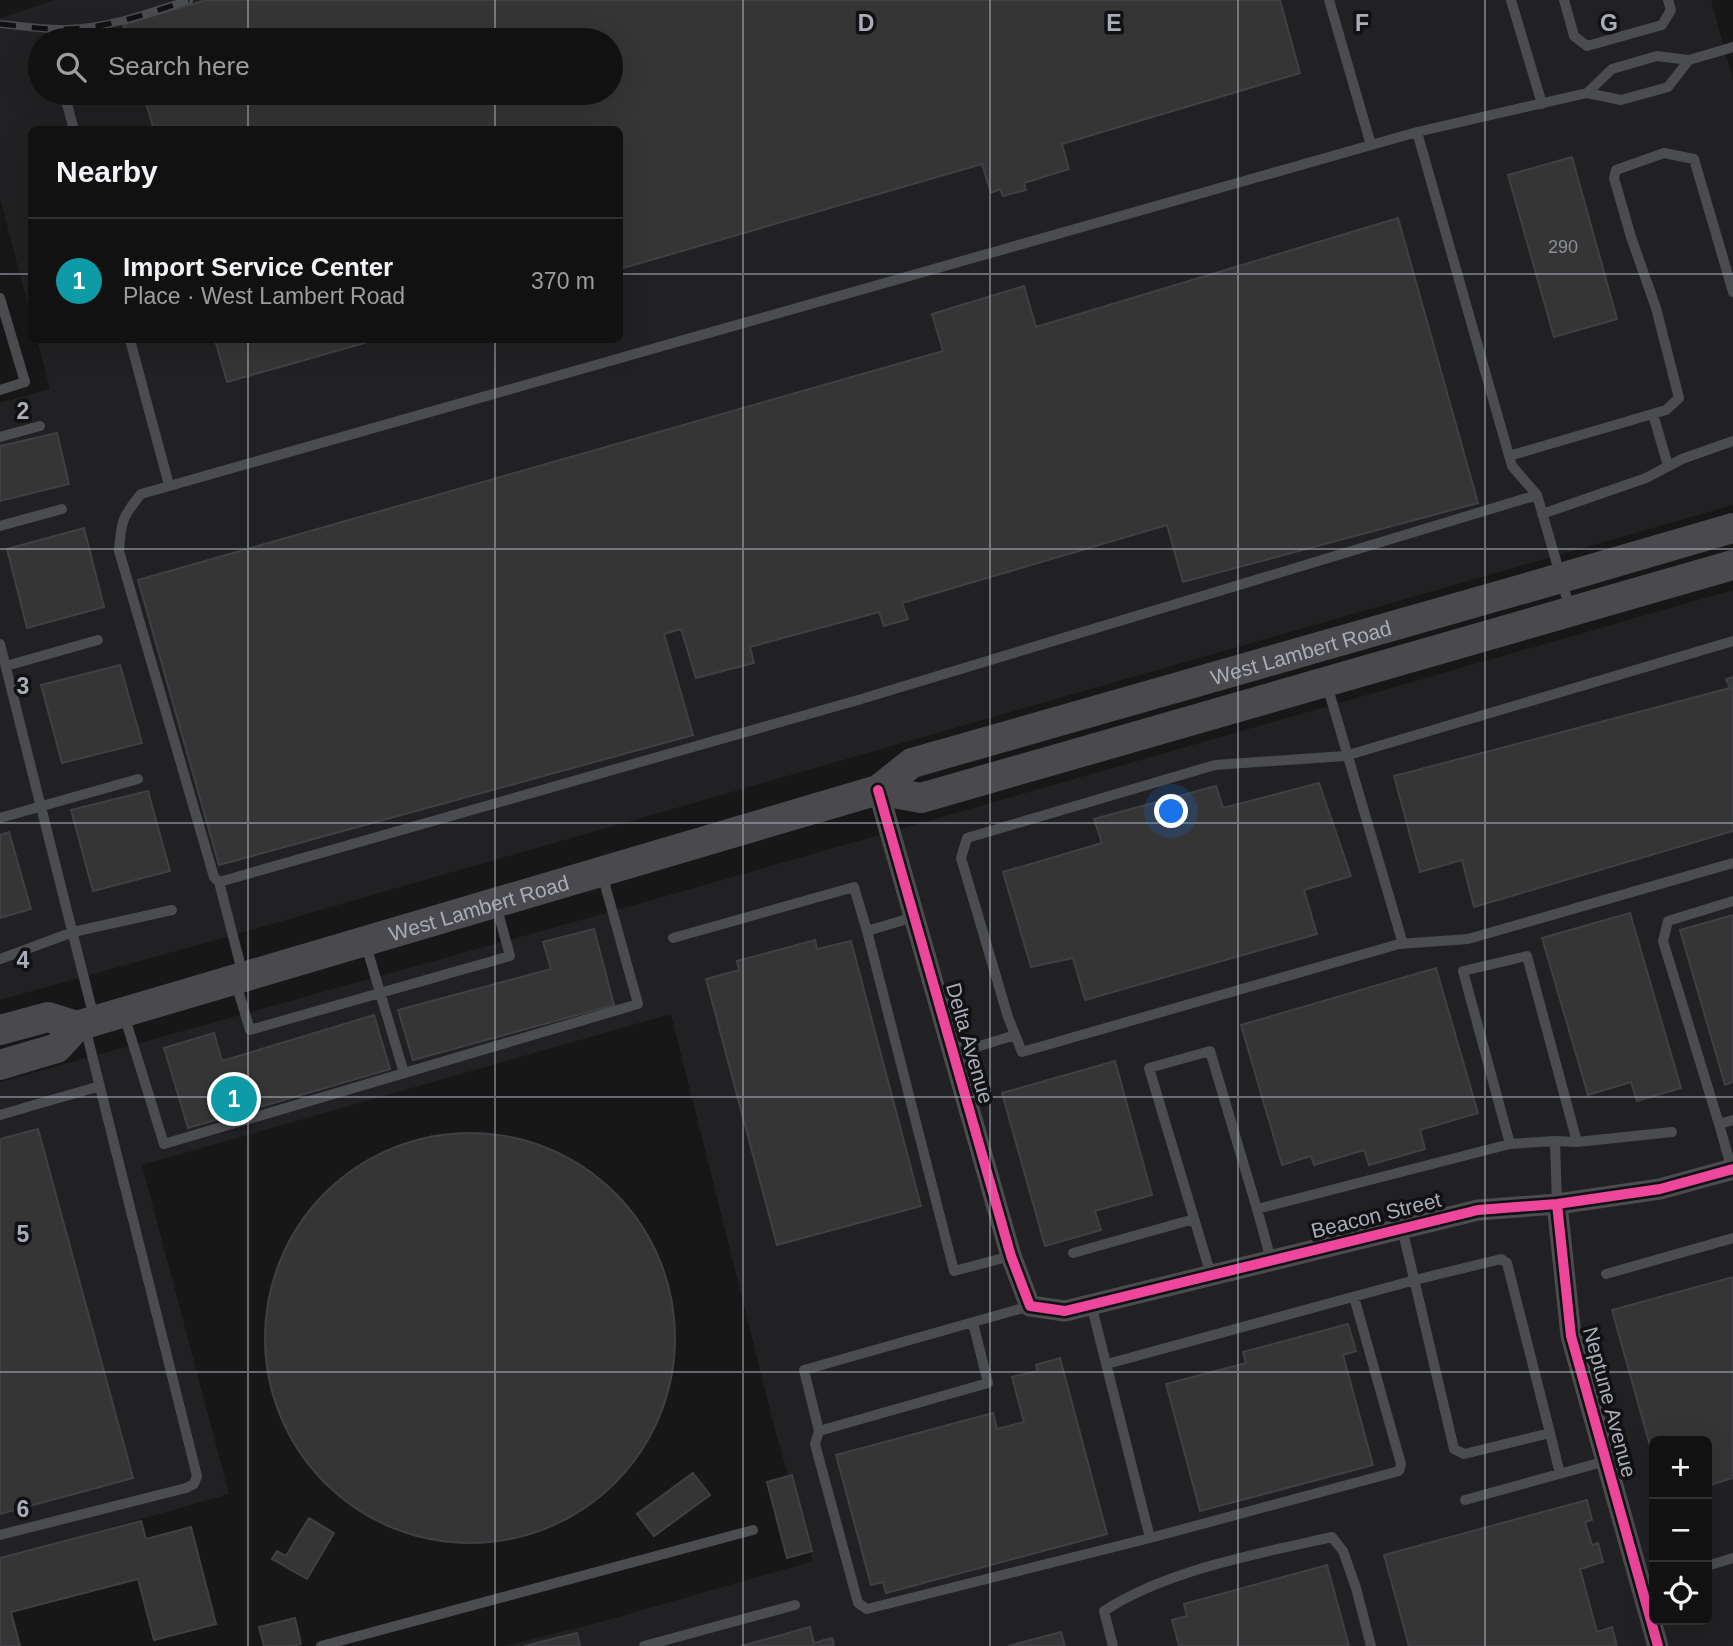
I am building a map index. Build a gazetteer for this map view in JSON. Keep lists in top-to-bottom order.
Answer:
{
  "streets": {
    "main road": ["West Lambert Road"],
    "street": ["Delta Avenue", "Beacon Street", "Neptune Avenue"]
  },
  "crossings": [
    ["West Lambert Road", "Delta Avenue"],
    ["Delta Avenue", "Beacon Street"],
    ["Beacon Street", "Neptune Avenue"]
  ],
  "house_numbers": ["290"],
  "page": {
    "search": "Search here",
    "heading": "Nearby",
    "list": [
      {
        "mark": "1",
        "name": "Import Service Center",
        "note": "Place · West Lambert Road",
        "value": "370 m"
      }
    ],
    "pins": "1",
    "map_buttons": ["+", "−"]
  },
  "grid": {
    "columns": [
      "D",
      "E",
      "F",
      "G"
    ],
    "rows": [
      "2",
      "3",
      "4",
      "5",
      "6"
    ]
  }
}
